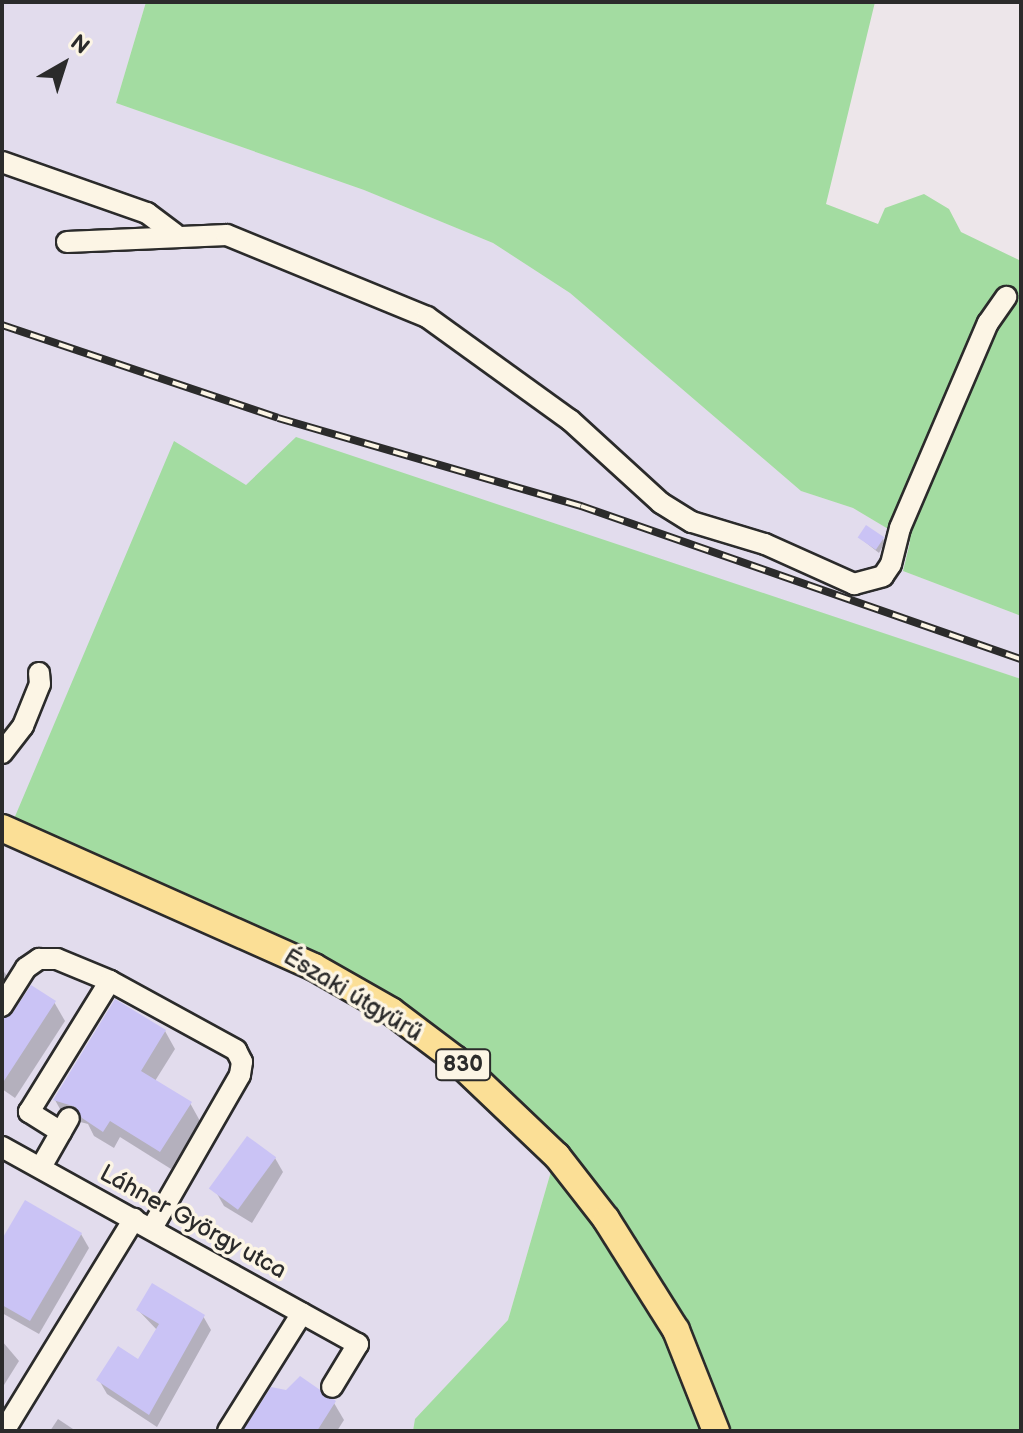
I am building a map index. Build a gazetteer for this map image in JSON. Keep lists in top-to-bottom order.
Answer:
{
  "streets": {
    "main road": ["Északi útgyűrű", "830"],
    "street": ["Láhner György utca"]
  },
  "north": "top right"
}
